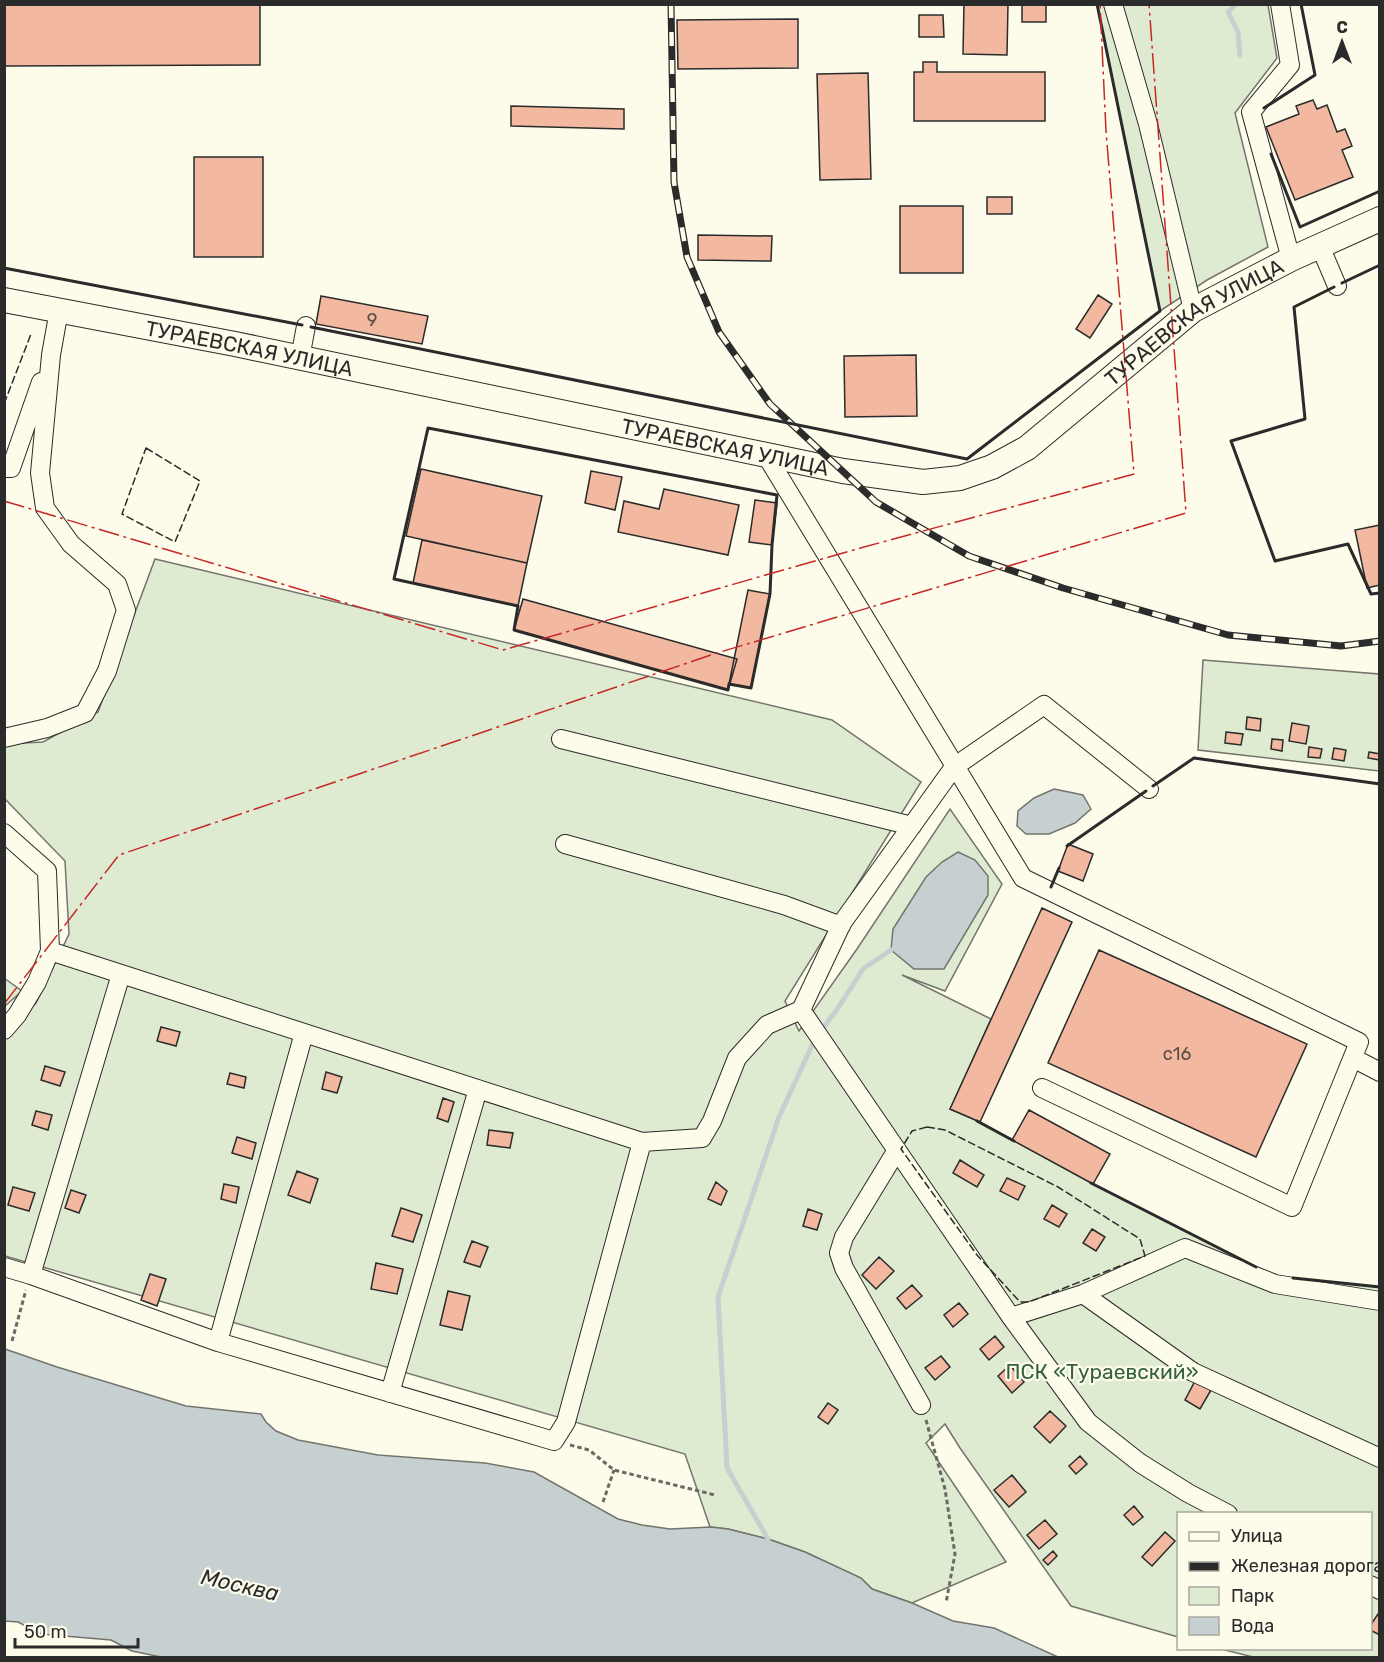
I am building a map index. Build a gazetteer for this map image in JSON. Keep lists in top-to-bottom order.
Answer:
{
  "streets": {
    "main road": ["ТУРАЕВСКАЯ УЛИЦА"]
  },
  "water": ["Москва"],
  "parks": ["ПСК «Тураевский»"],
  "house_numbers": ["9", "с16"],
  "legend": [
    "Улица",
    "Железная дорога",
    "Парк",
    "Вода"
  ],
  "scale_bar": "50 m",
  "north": "top"
}
